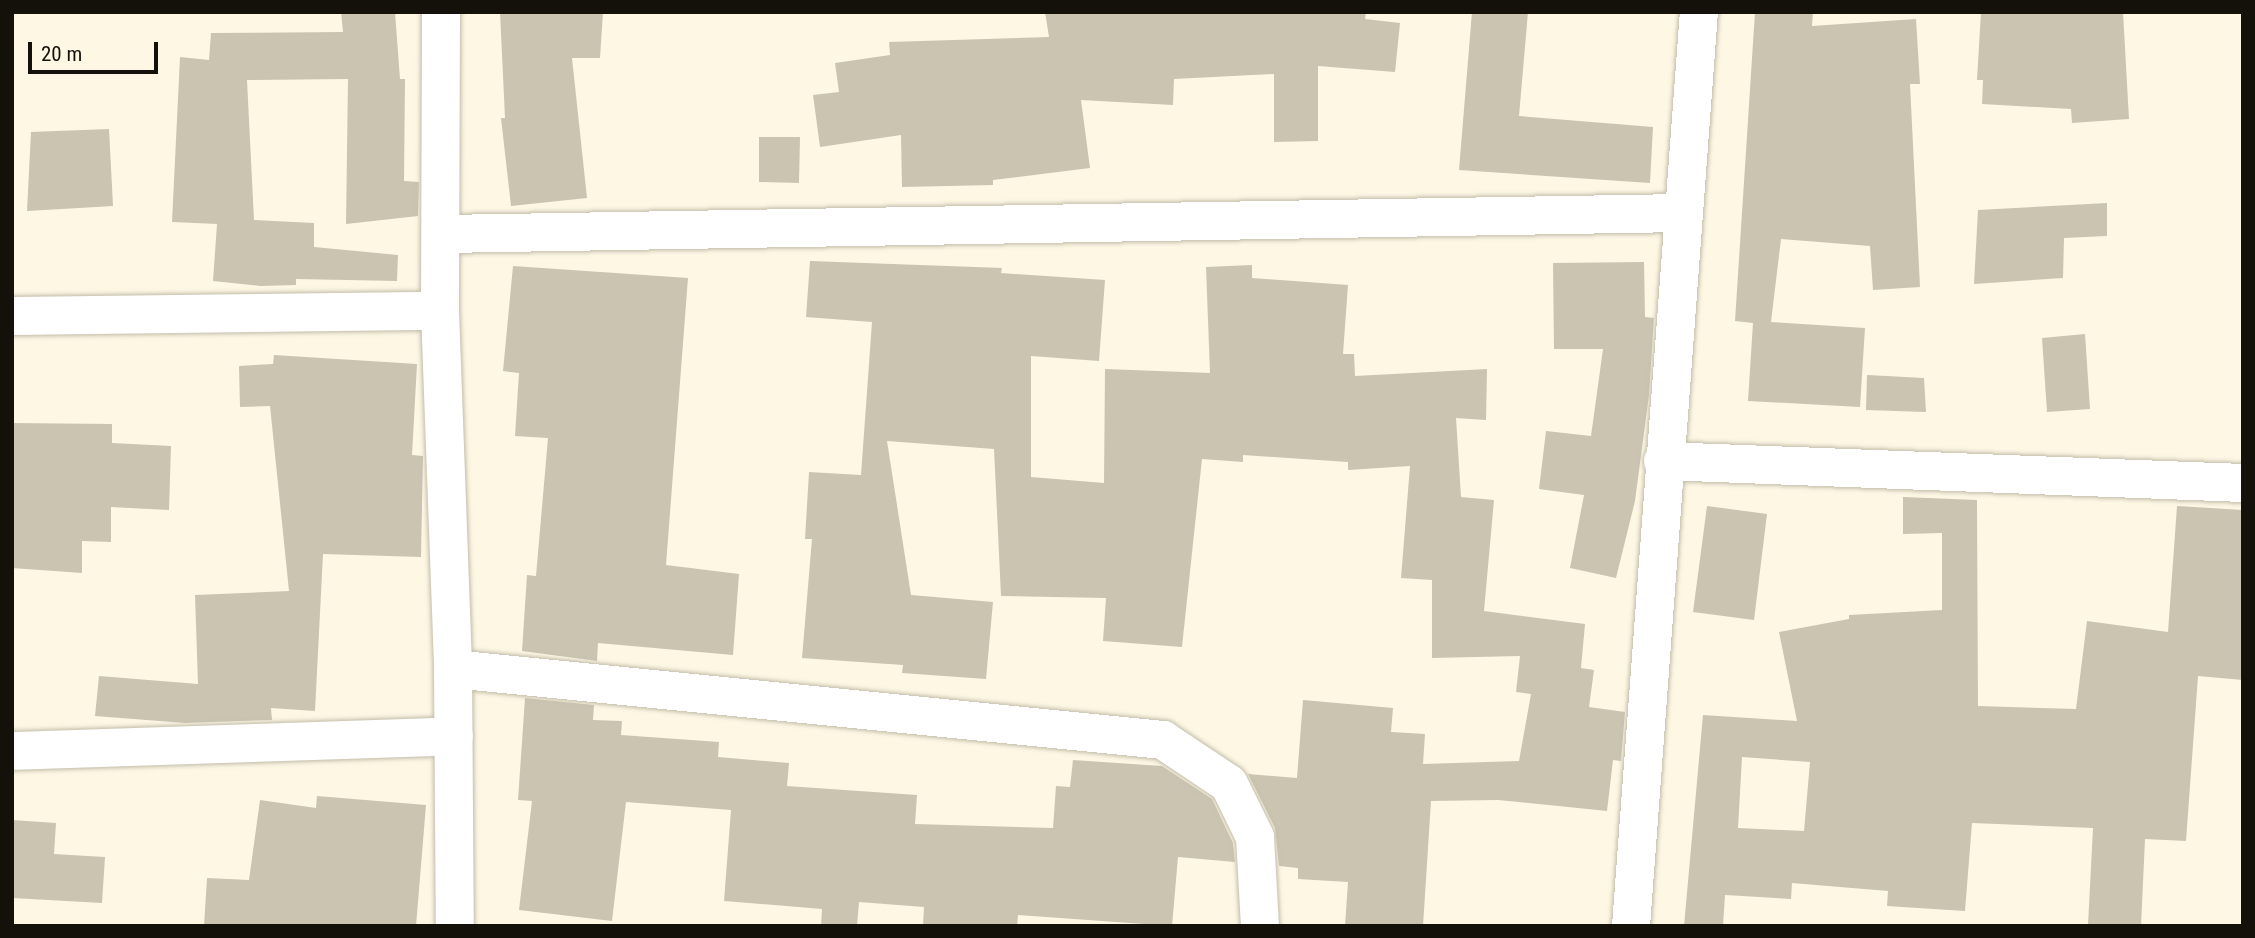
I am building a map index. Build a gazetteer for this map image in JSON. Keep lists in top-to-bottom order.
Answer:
{
  "scale_bar": "20 m"
}
